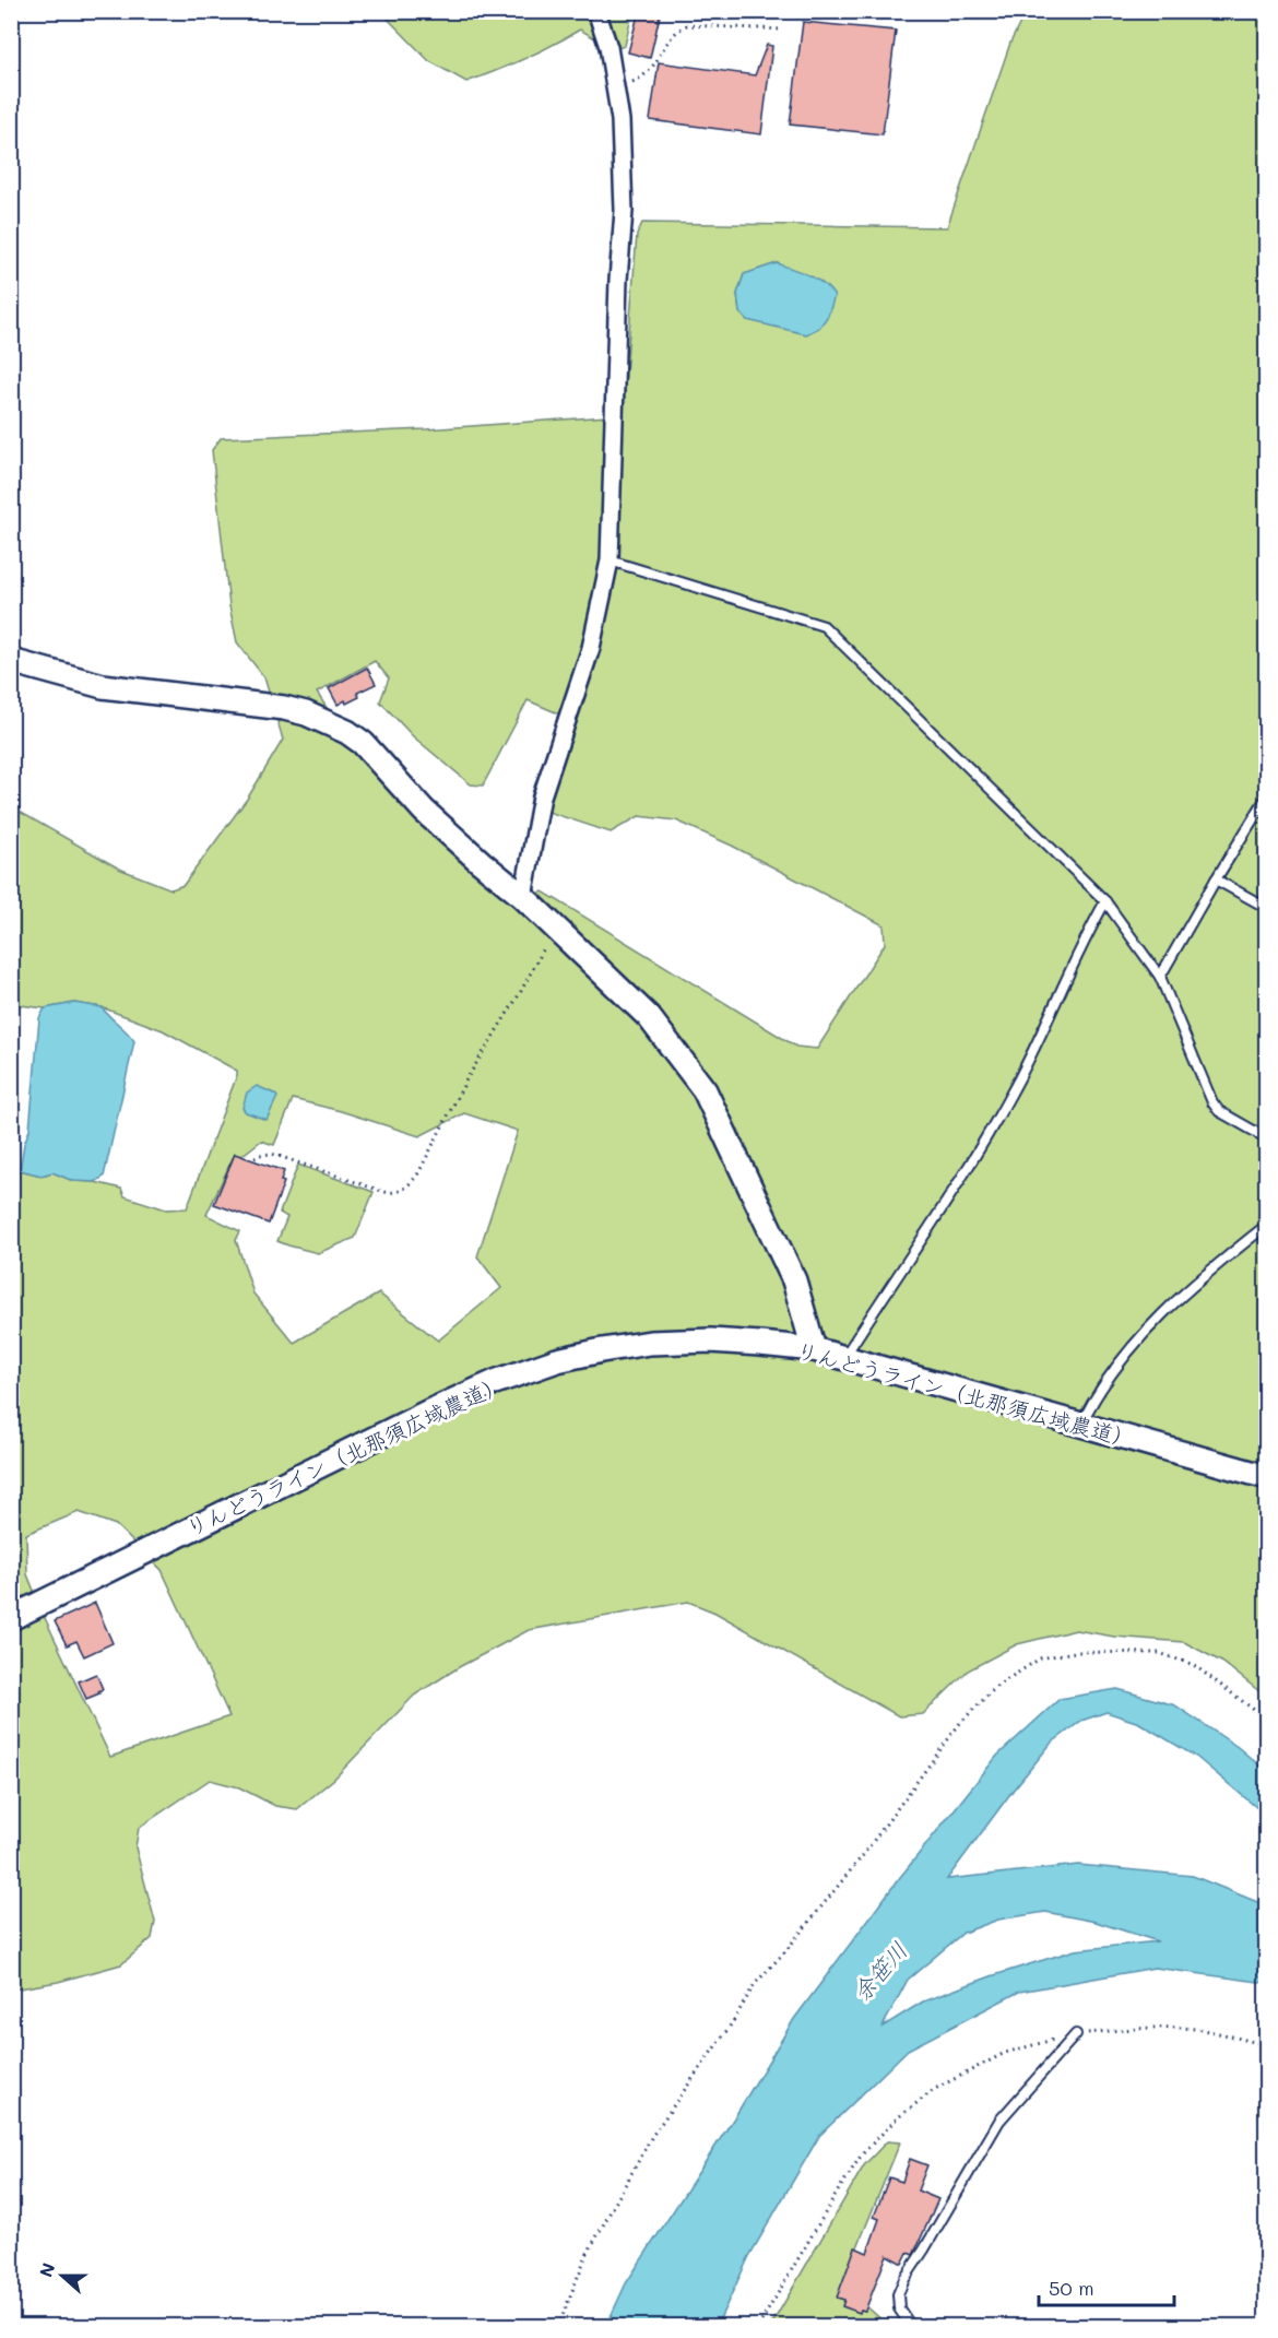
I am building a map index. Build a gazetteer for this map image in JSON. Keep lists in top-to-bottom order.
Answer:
{
  "streets": {
    "street": ["りんどうライン（北那須広域農道）"]
  },
  "water": ["余笹川"],
  "scale_bar": "50 m",
  "north": "left"
}
